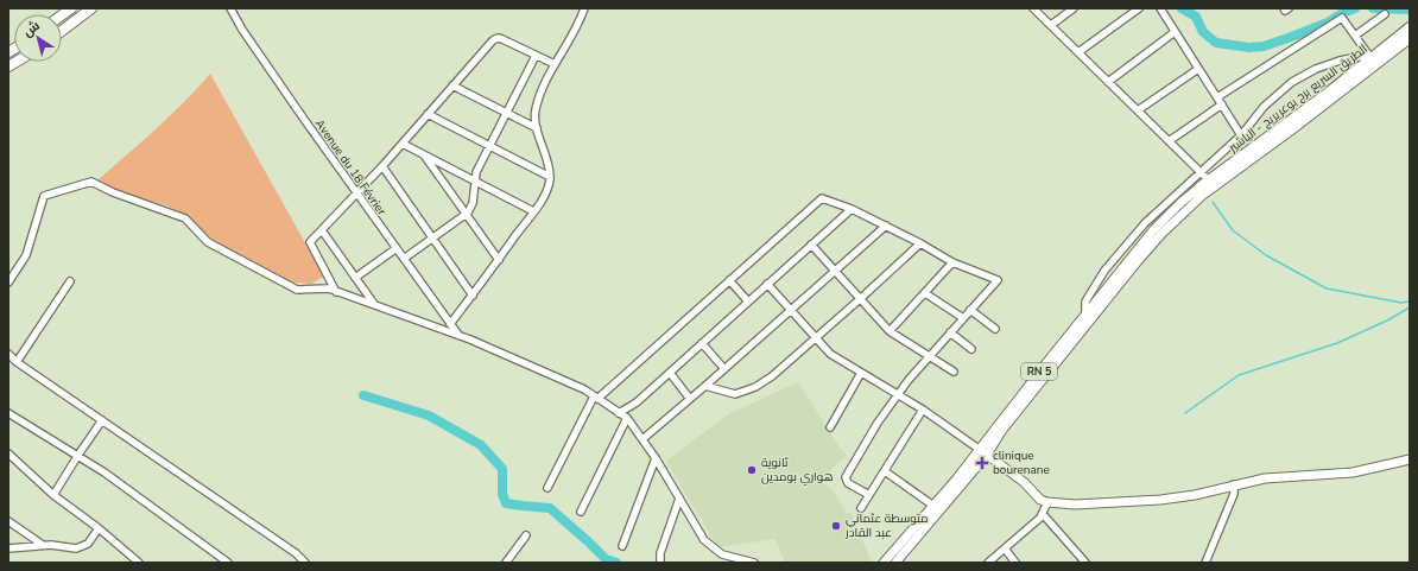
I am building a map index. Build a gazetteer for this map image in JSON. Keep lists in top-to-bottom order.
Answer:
{
  "streets": {
    "highway": ["الطريق السريع برج بوعريريج - الياشير", "RN 5"],
    "street": ["Avenue du 18 Février"]
  },
  "crossings": [
    ["الطريق السريع برج بوعريريج - الياشير", "RN 5"]
  ],
  "places": {
    "health": ["clinique bourenane"],
    "other": ["ثانوية هواري بومدين", "متوسطة عثماني عبد القادر"]
  },
  "north": "top left"
}
